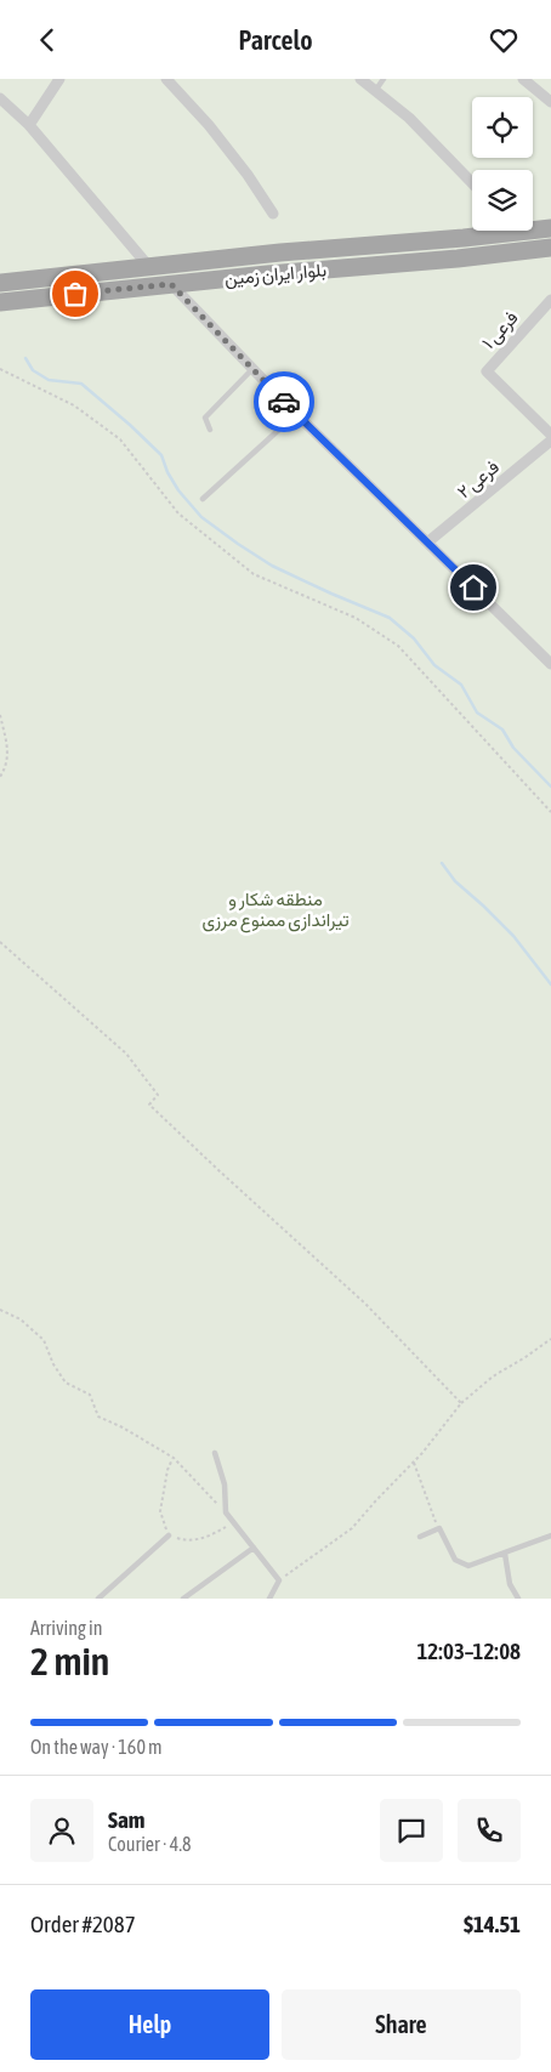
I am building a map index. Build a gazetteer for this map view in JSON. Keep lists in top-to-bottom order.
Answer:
{
  "streets": {
    "main road": ["بلوار ایران زمین"],
    "street": ["فرعی ۱", "فرعی ۲"]
  },
  "parks": ["منطقه شکار و تیراندازی ممنوع مرزی"],
  "page": {
    "header": "Parcelo",
    "heading": ["2 min", "Arriving in", "12:03–12:08"],
    "panel": [
      "Sam",
      "Courier · 4.8",
      "Order #2087",
      "$14.51"
    ],
    "bar": "On the way · 160 m",
    "buttons": ["Help", "Share"]
  }
}
